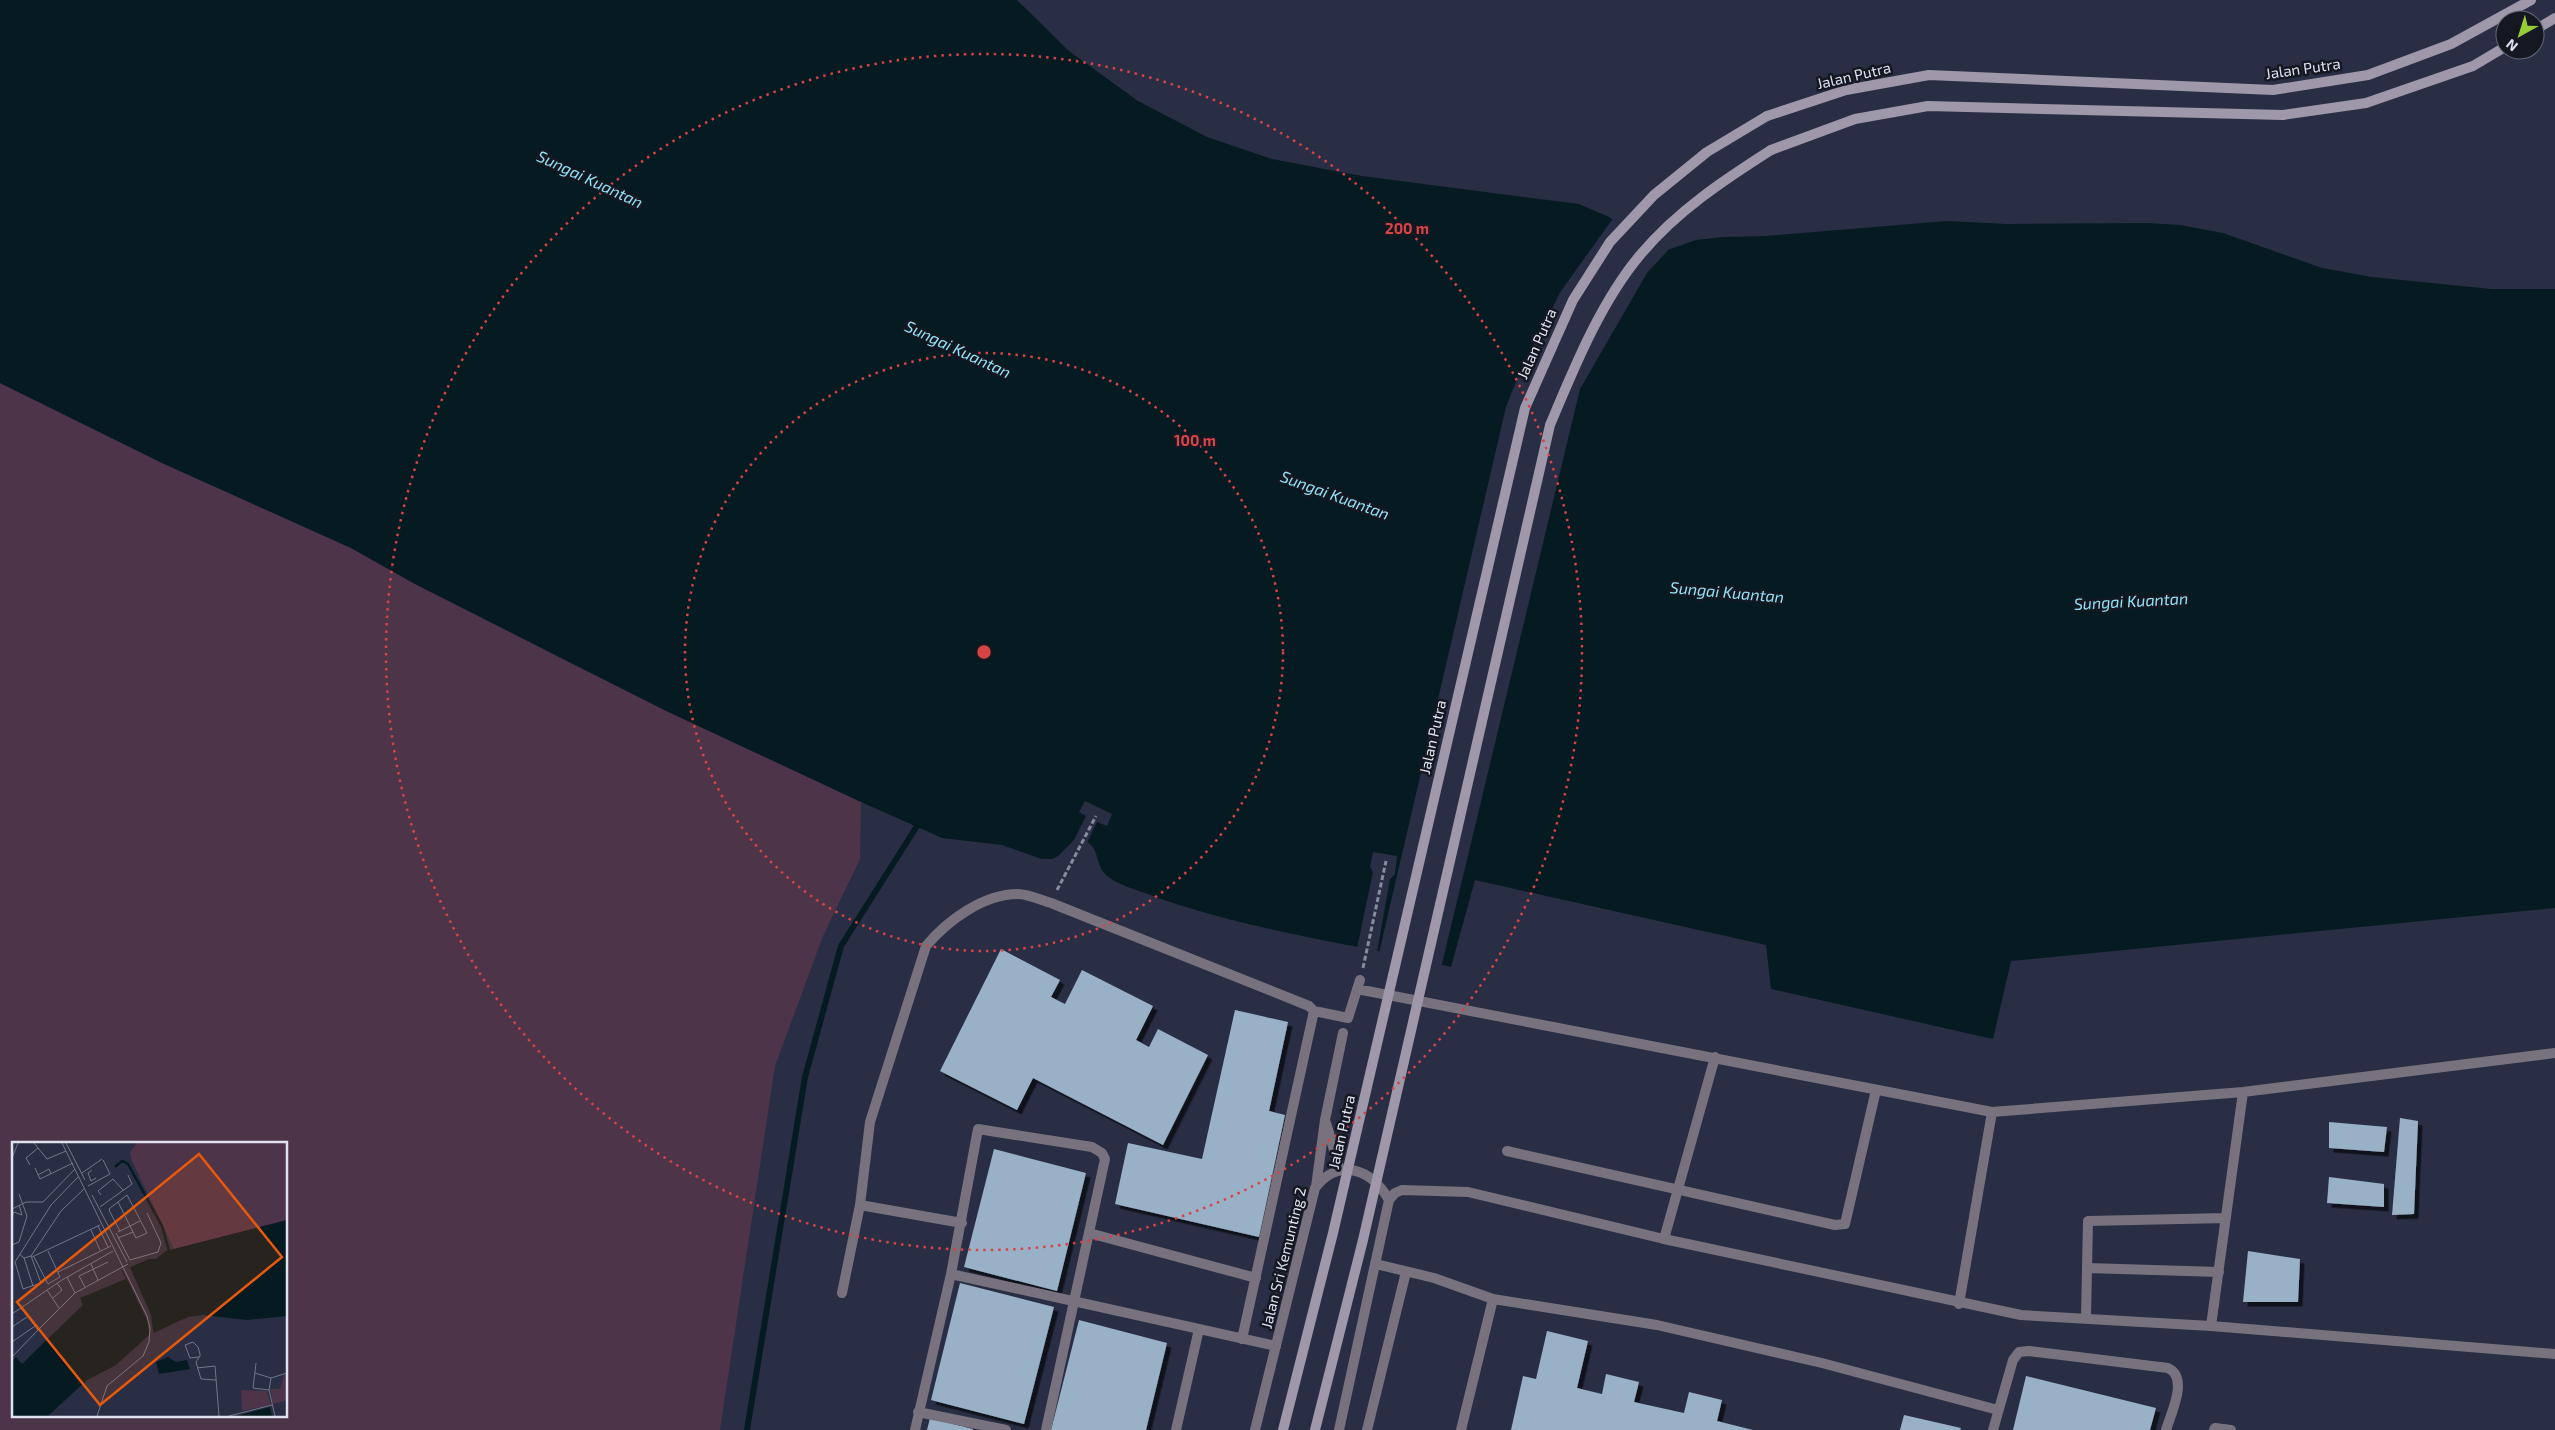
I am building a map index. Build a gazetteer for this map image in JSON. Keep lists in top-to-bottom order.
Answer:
{
  "streets": {
    "main road": ["Jalan Putra"],
    "street": ["Jalan Sri Kemunting 2"]
  },
  "water": ["Sungai Kuantan"],
  "north": "bottom left",
  "rings": ["200 m", "100 m"]
}
